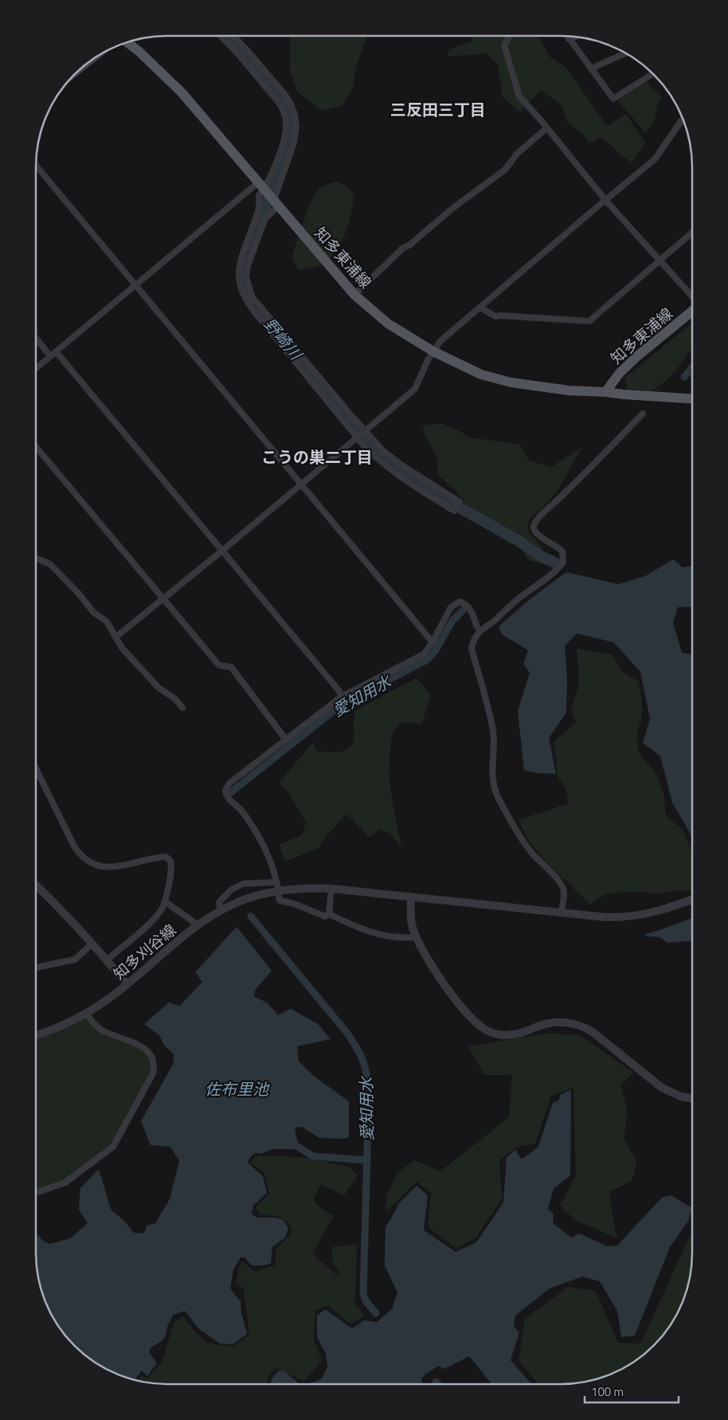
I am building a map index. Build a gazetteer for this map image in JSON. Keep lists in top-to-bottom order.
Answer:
{
  "streets": {
    "main road": ["知多東浦線"],
    "street": ["知多刈谷線"]
  },
  "districts": ["三反田三丁目", "こうの巣二丁目"],
  "water": ["野崎川", "愛知用水", "佐布里池"],
  "scale_bar": "100 m"
}
